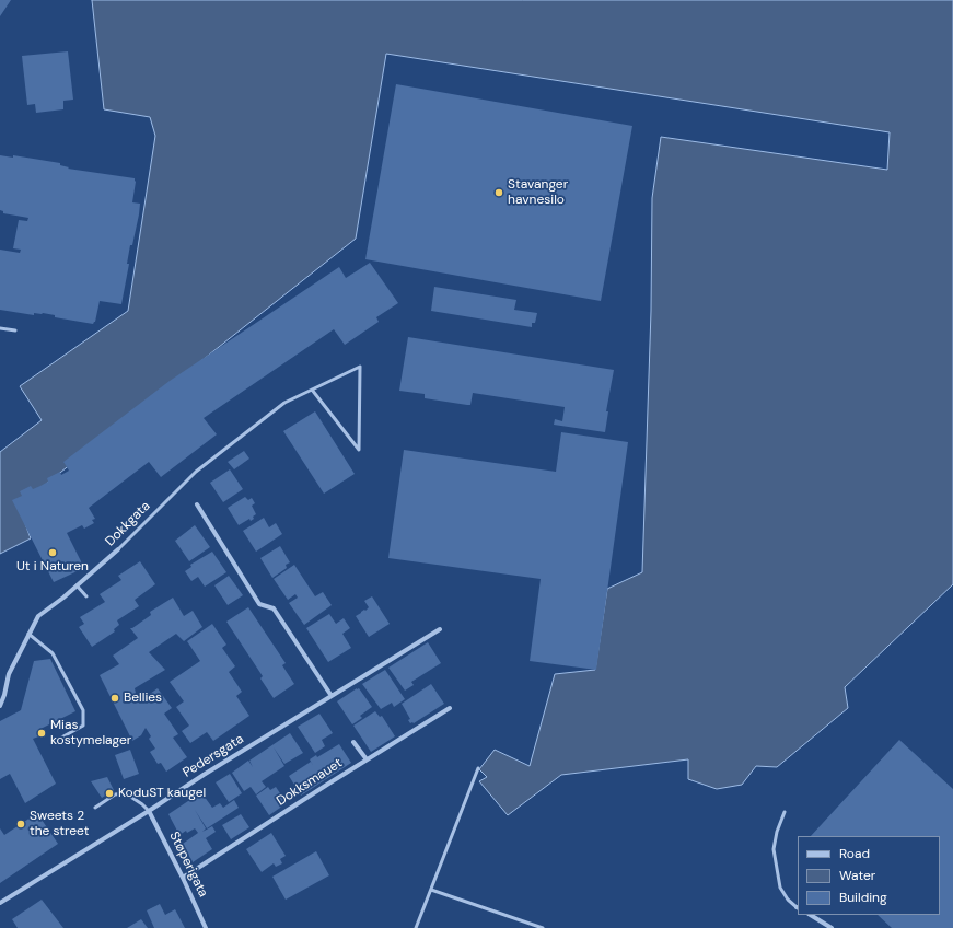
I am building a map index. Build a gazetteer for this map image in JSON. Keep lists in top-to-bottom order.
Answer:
{
  "streets": {
    "street": [
      "Dokkgata",
      "Pedersgata",
      "Dokksmauet",
      "Støperigata"
    ]
  },
  "crossings": [
    ["Pedersgata", "Støperigata"],
    ["Dokksmauet", "Støperigata"]
  ],
  "places": [
    "Stavanger havnesilo",
    "Ut i Naturen",
    "Bellies",
    "Mias kostymelager",
    "KoduST kaugel",
    "Sweets 2 the street"
  ],
  "legend": ["Road", "Water", "Building"]
}
